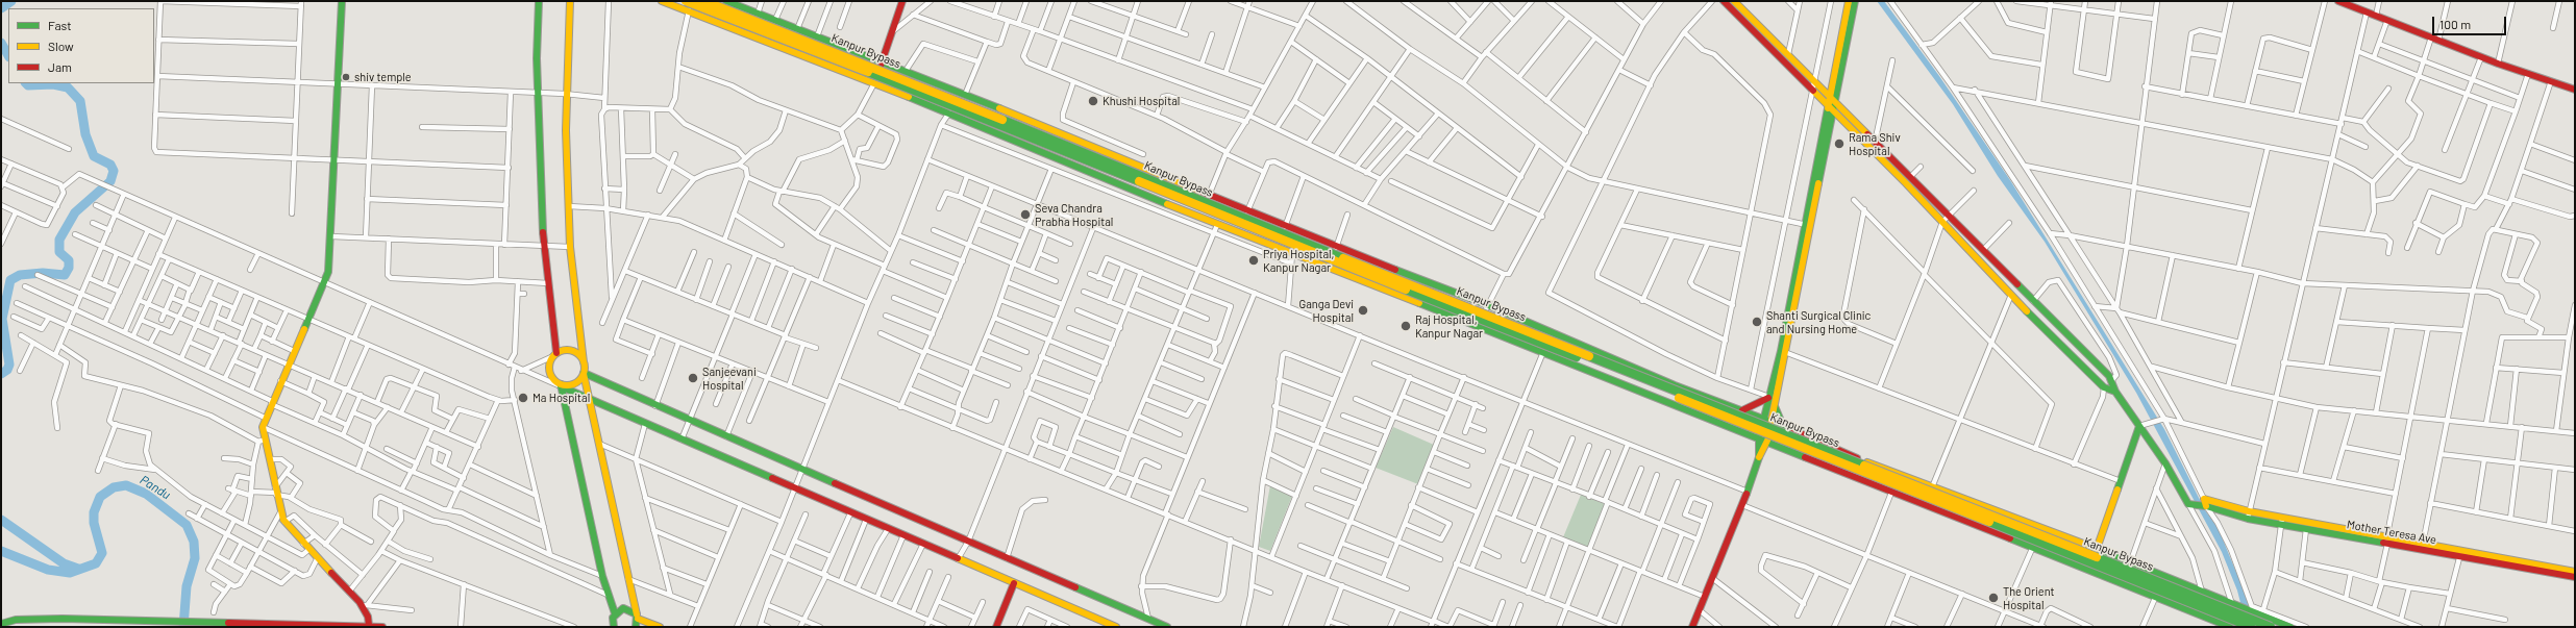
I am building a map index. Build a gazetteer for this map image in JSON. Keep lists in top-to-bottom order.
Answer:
{
  "streets": {
    "main road": ["Kanpur Bypass", "Mother Teresa Ave"]
  },
  "water": ["Pandu"],
  "places": [
    "shiv temple",
    "Khushi Hospital",
    "Rama Shiv Hospital",
    "Seva Chandra Prabha Hospital",
    "Priya Hospital, Kanpur Nagar",
    "Ganga Devi Hospital",
    "Shanti Surgical Clinic and Nursing Home",
    "Raj Hospital, Kanpur Nagar",
    "Sanjeevani Hospital",
    "Ma Hospital",
    "The Orient Hospital"
  ],
  "legend": ["Fast", "Slow", "Jam"],
  "scale_bar": "100 m"
}
